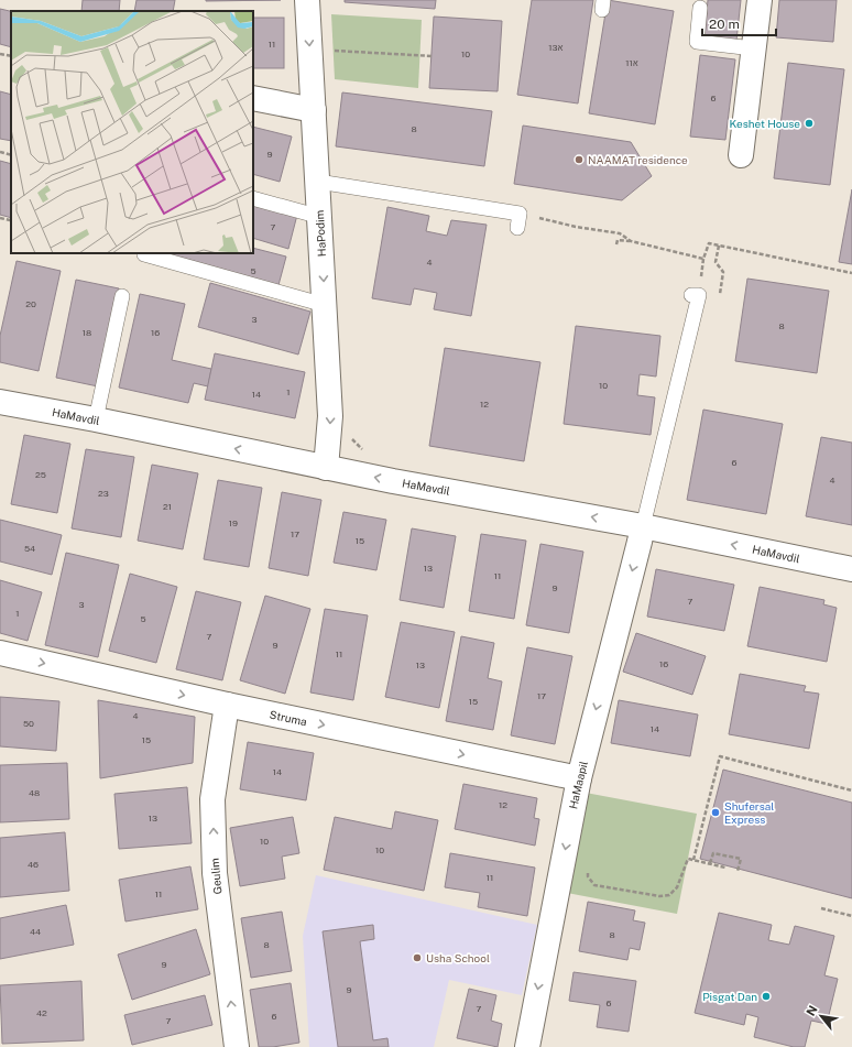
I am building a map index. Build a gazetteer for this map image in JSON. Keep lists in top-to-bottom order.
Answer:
{
  "streets": {
    "street": [
      "HaPodim",
      "HaMavdil",
      "Struma",
      "HaMaapil",
      "Geulim"
    ]
  },
  "crossings": [
    ["HaPodim", "HaMavdil"],
    ["HaMavdil", "HaMaapil"],
    ["Struma", "HaMaapil"],
    ["Struma", "Geulim"]
  ],
  "one_way": [
    "HaPodim",
    "HaMavdil",
    "Struma",
    "HaMaapil",
    "Geulim"
  ],
  "places": [
    "Keshet House",
    "NAAMAT residence",
    "Shufersal Express",
    "Usha School",
    "Pisgat Dan"
  ],
  "house_numbers": [
    "11",
    "13א",
    "10",
    "11א",
    "6",
    "8",
    "9",
    "7",
    "4",
    "5",
    "20",
    "3",
    "8",
    "18",
    "16",
    "10",
    "1",
    "14",
    "12",
    "6",
    "25",
    "4",
    "23",
    "21",
    "19",
    "17",
    "15",
    "54",
    "13",
    "11",
    "9",
    "7",
    "3",
    "1",
    "5",
    "7",
    "9",
    "11",
    "16",
    "13",
    "17",
    "15",
    "4",
    "50",
    "14",
    "15",
    "14",
    "48",
    "12",
    "13",
    "10",
    "10",
    "46",
    "11",
    "11",
    "44",
    "8",
    "8",
    "9",
    "9",
    "6",
    "7",
    "42",
    "6",
    "7"
  ],
  "scale_bar": "20 m",
  "north": "top left"
}
